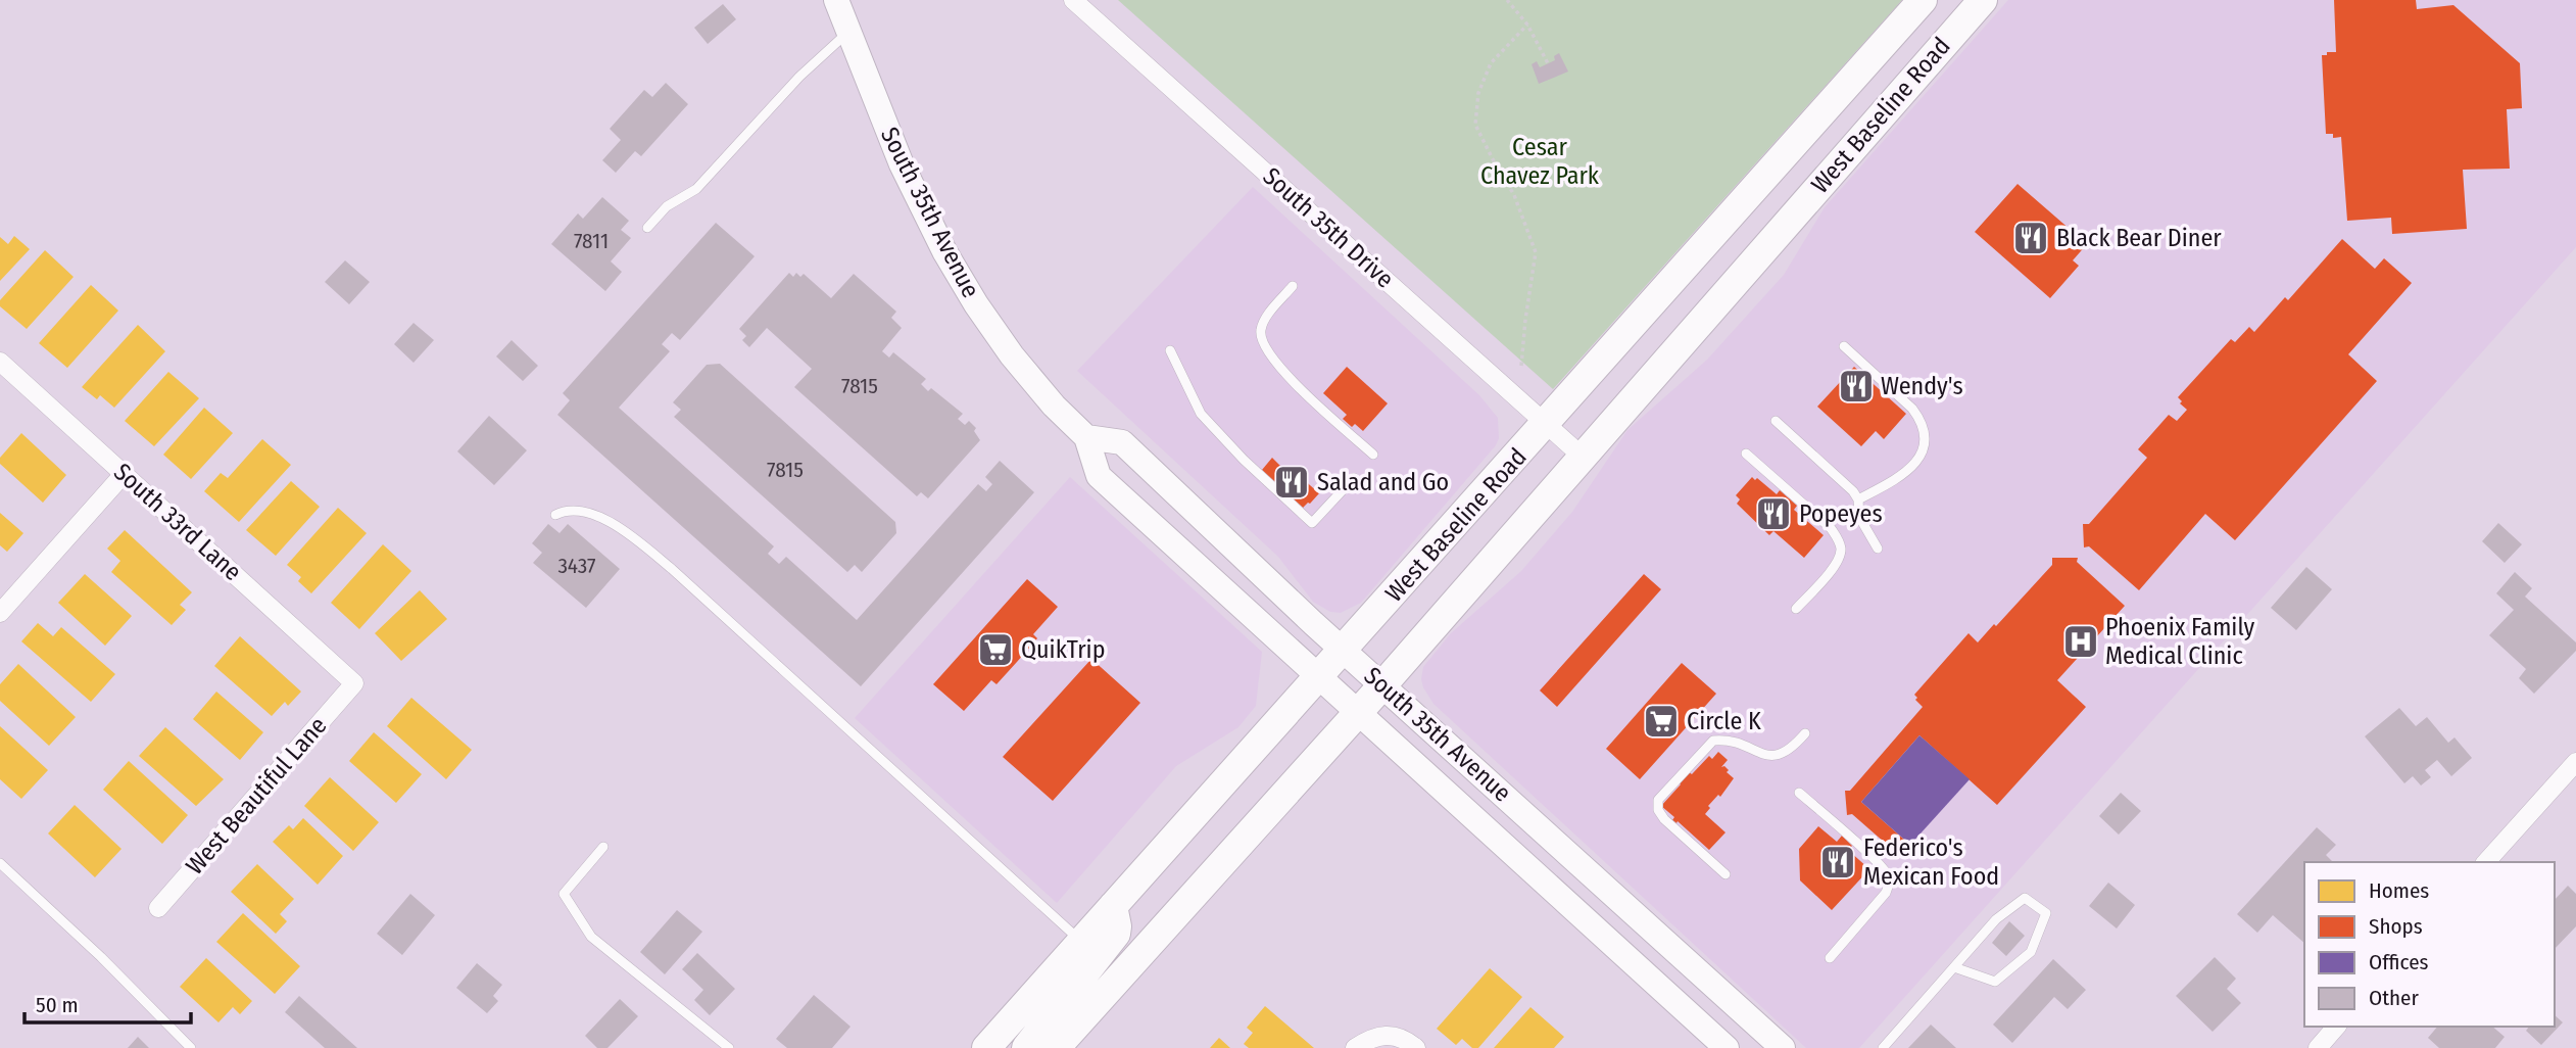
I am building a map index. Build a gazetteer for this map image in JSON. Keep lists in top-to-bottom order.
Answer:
{
  "streets": {
    "main road": ["West Baseline Road", "South 35th Avenue"],
    "street": ["South 35th Drive", "South 33rd Lane", "West Beautiful Lane"]
  },
  "crossings": [
    ["West Baseline Road", "South 35th Avenue"],
    ["West Baseline Road", "South 35th Drive"],
    ["South 33rd Lane", "West Beautiful Lane"]
  ],
  "parks": ["Cesar Chavez Park"],
  "places": {
    "restaurant": [
      "Black Bear Diner",
      "Wendy's",
      "Salad and Go",
      "Popeyes",
      "Federico's Mexican Food"
    ],
    "hospital": ["Phoenix Family Medical Clinic"],
    "supermarket": ["QuikTrip", "Circle K"]
  },
  "house_numbers": [
    "7811",
    "7815",
    "7815",
    "3437"
  ],
  "legend": [
    "Homes",
    "Shops",
    "Offices",
    "Other"
  ],
  "scale_bar": "50 m"
}
